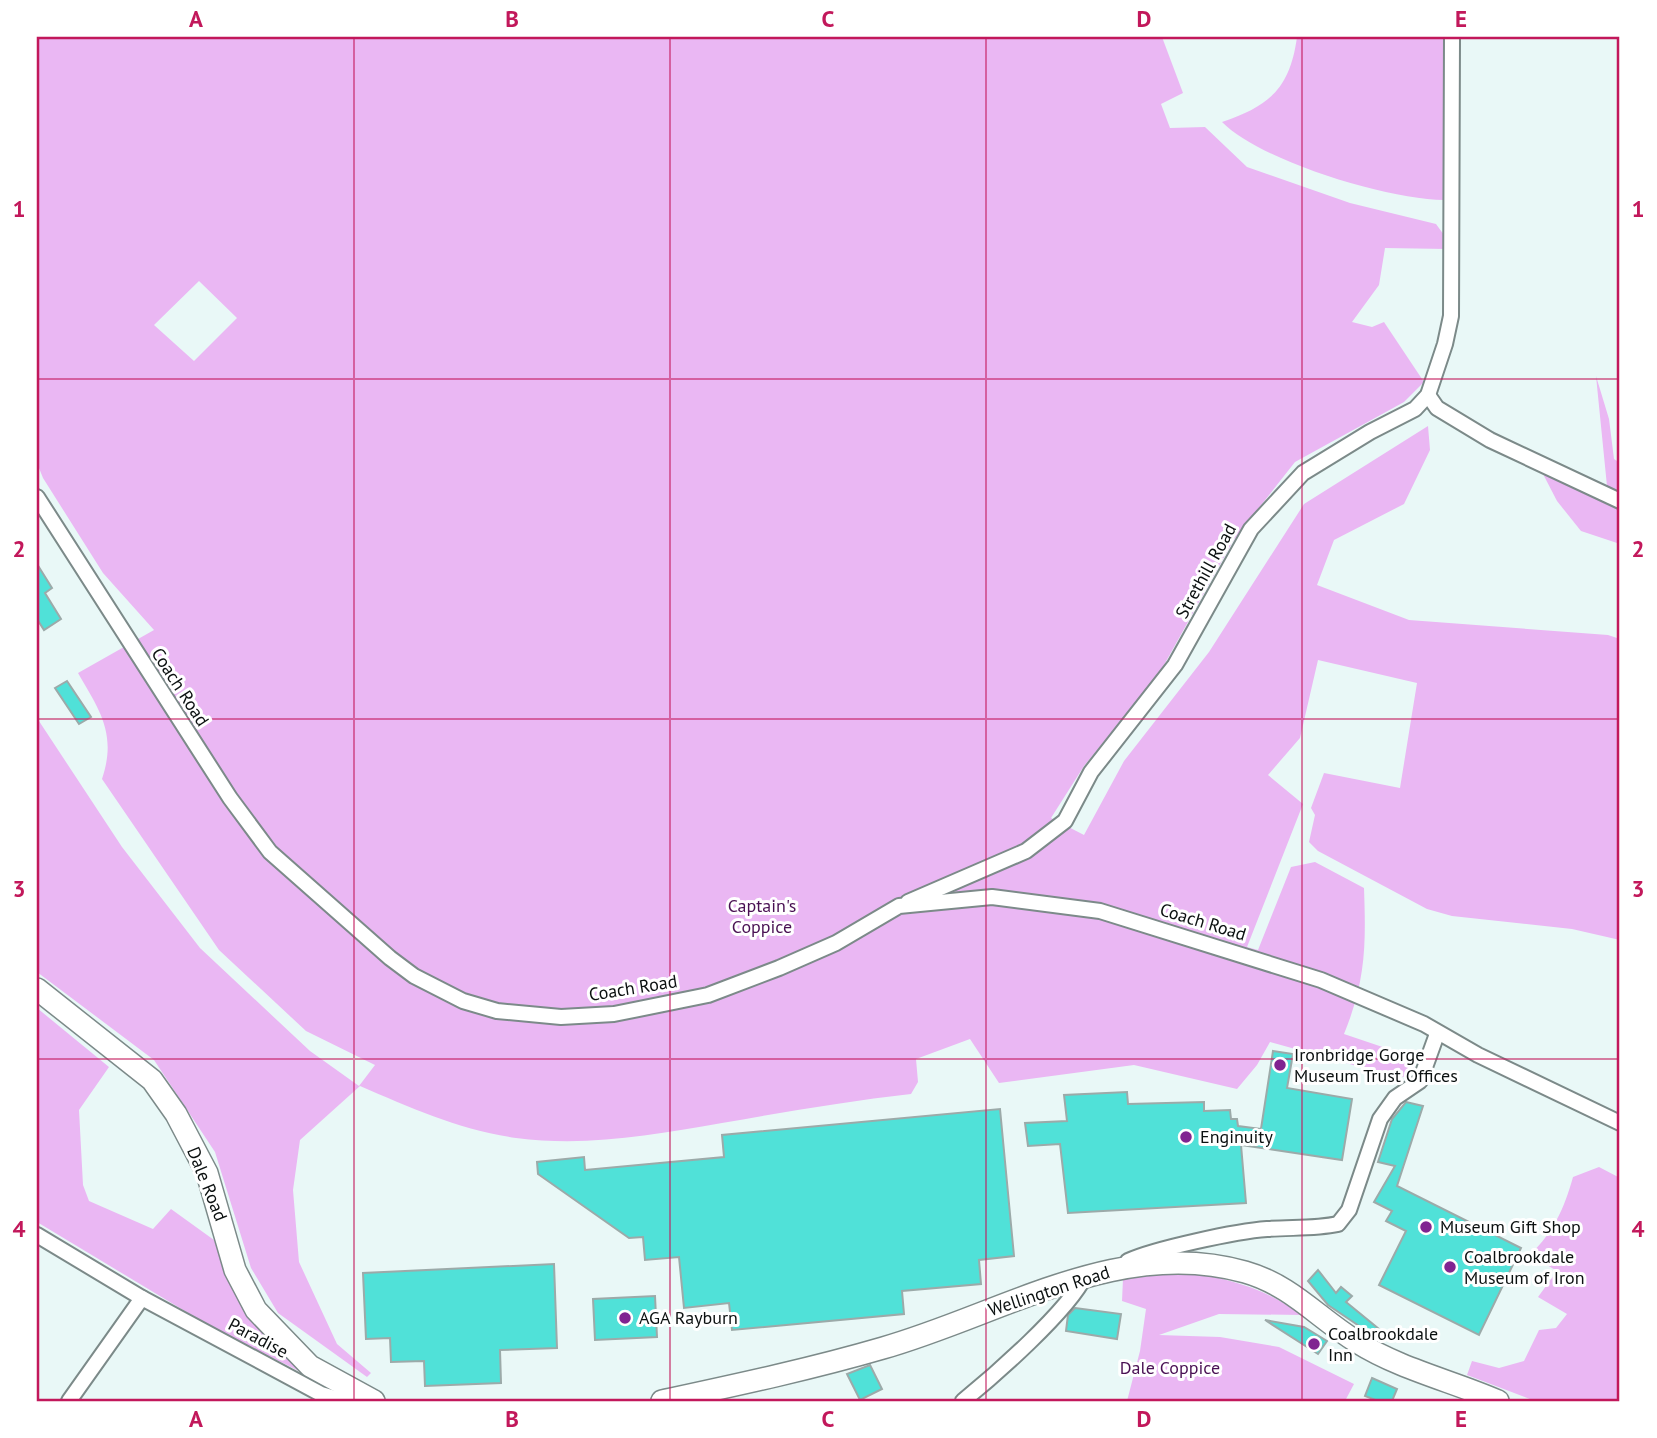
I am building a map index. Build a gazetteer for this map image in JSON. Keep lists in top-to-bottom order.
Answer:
{
  "streets": {
    "street": [
      "Strethill Road",
      "Coach Road",
      "Dale Road",
      "Wellington Road",
      "Paradise"
    ]
  },
  "crossings": [
    ["Strethill Road", "Coach Road"],
    ["Dale Road", "Paradise"]
  ],
  "parks": ["Captain's Coppice", "Dale Coppice"],
  "places": [
    "Ironbridge Gorge Museum Trust Offices",
    "Enginuity",
    "Museum Gift Shop",
    "Coalbrookdale Museum of Iron",
    "AGA Rayburn",
    "Coalbrookdale Inn"
  ],
  "grid": {
    "columns": [
      "A",
      "B",
      "C",
      "D",
      "E"
    ],
    "rows": [
      "1",
      "2",
      "3",
      "4"
    ]
  }
}
